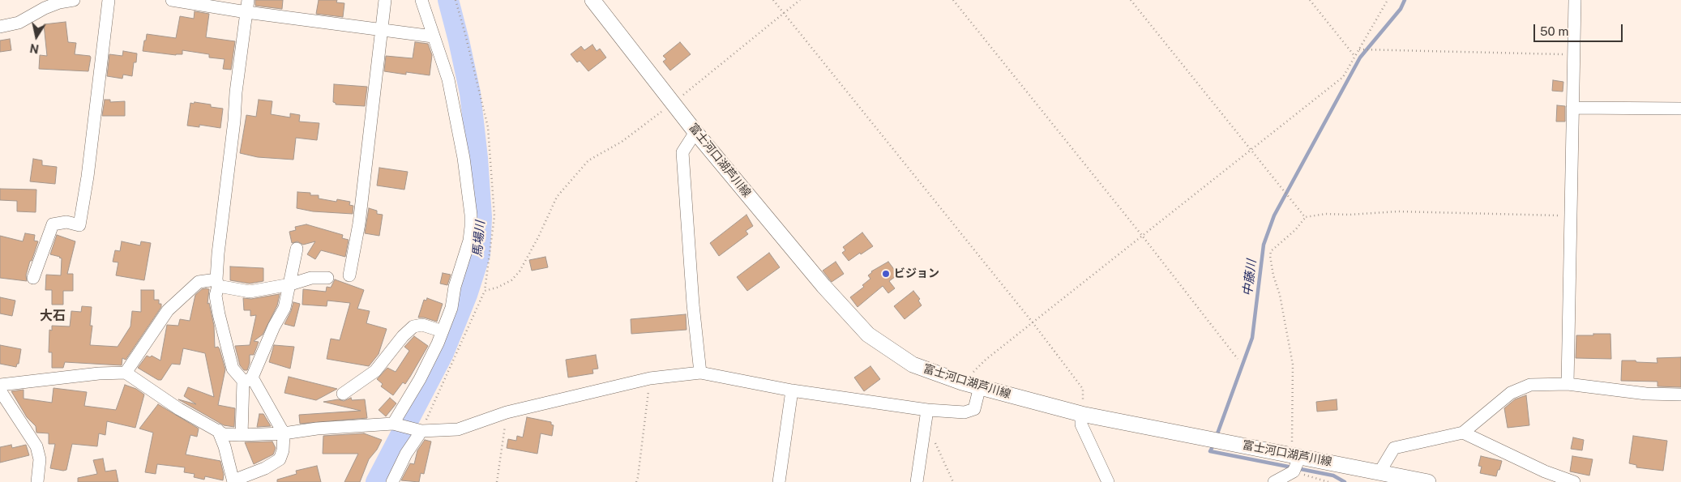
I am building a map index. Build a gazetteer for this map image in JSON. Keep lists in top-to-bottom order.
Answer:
{
  "streets": {
    "main road": ["富士河口湖芦川線"]
  },
  "districts": ["大石"],
  "water": ["馬場川", "中藤川"],
  "places": ["ビジョン"],
  "scale_bar": "50 m",
  "north": "bottom"
}
